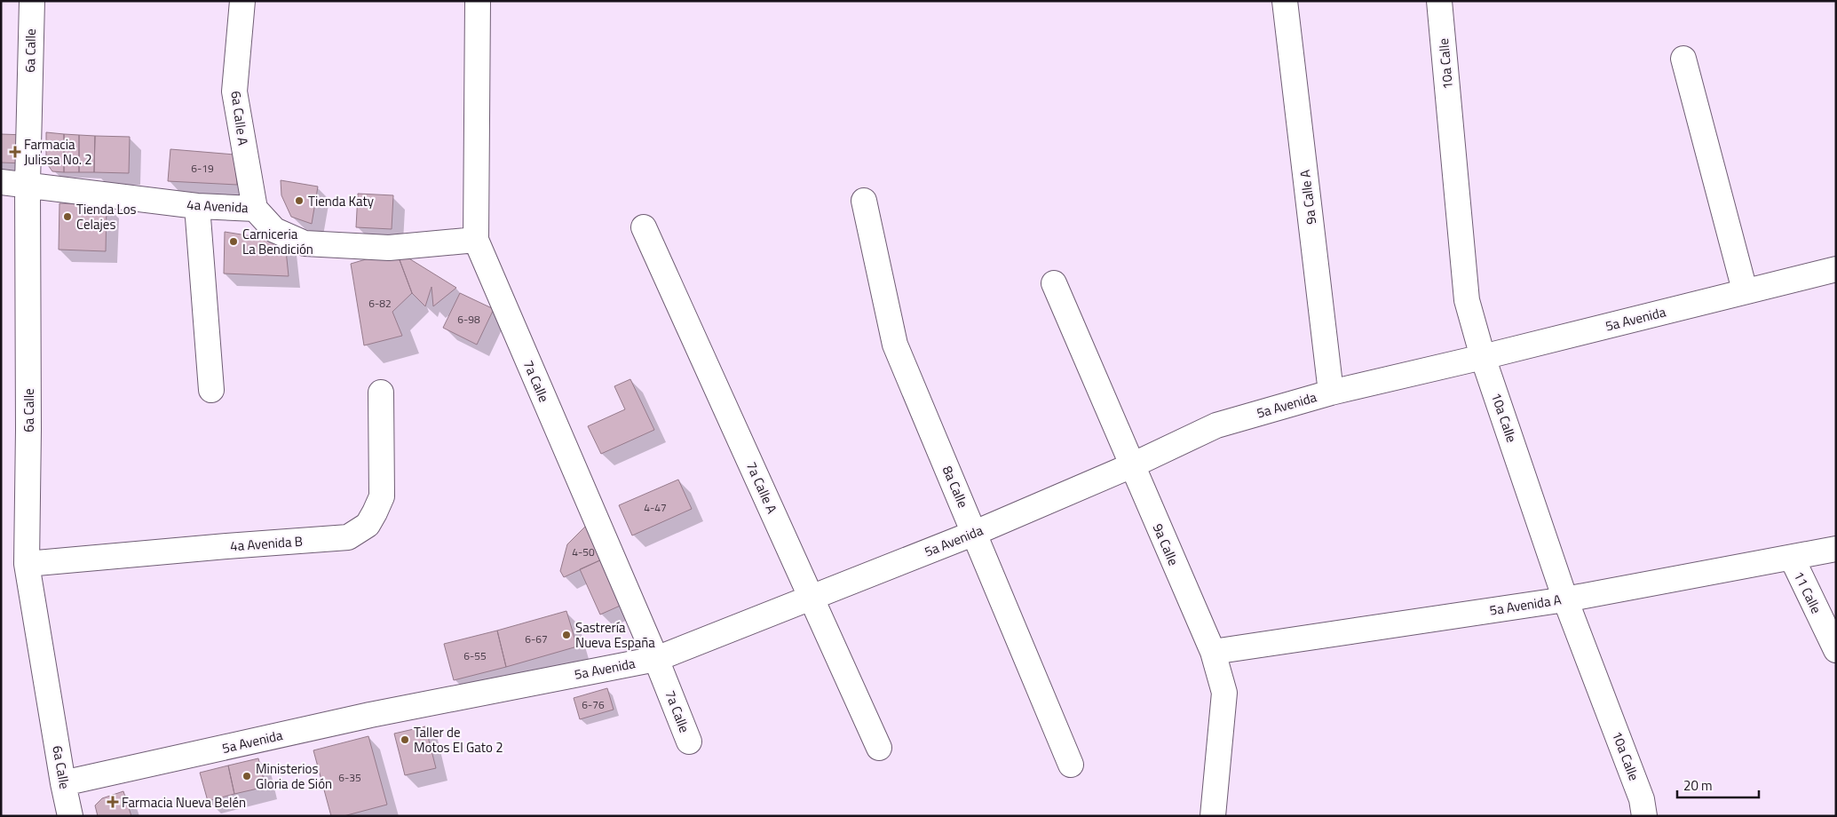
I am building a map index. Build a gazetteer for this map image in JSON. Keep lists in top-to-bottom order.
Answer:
{
  "streets": {
    "street": [
      "6a Calle",
      "10a Calle",
      "6a Calle A",
      "9a Calle A",
      "4a Avenida",
      "5a Avenida",
      "7a Calle",
      "8a Calle",
      "7a Calle A",
      "4a Avenida B",
      "9a Calle",
      "11 Calle",
      "5a Avenida A"
    ]
  },
  "crossings": [
    ["6a Calle", "4a Avenida"],
    ["6a Calle", "5a Avenida"],
    ["6a Calle", "4a Avenida B"],
    ["10a Calle", "5a Avenida"],
    ["10a Calle", "5a Avenida A"],
    ["6a Calle A", "4a Avenida"],
    ["9a Calle A", "5a Avenida"],
    ["4a Avenida", "7a Calle"],
    ["5a Avenida", "7a Calle"],
    ["5a Avenida", "8a Calle"],
    ["5a Avenida", "7a Calle A"],
    ["5a Avenida", "9a Calle"],
    ["9a Calle", "5a Avenida A"],
    ["11 Calle", "5a Avenida A"]
  ],
  "places": {
    "health": ["Farmacia Julissa No. 2", "Farmacia Nueva Belén"],
    "other": [
      "Tienda Katy",
      "Tienda Los Celajes",
      "Carniceria La Bendición",
      "Sastrería Nueva España",
      "Taller de Motos El Gato 2",
      "Ministerios Gloria de Sión"
    ]
  },
  "house_numbers": [
    "6-19",
    "6-82",
    "6-98",
    "4-47",
    "4-50",
    "6-67",
    "6-55",
    "6-76",
    "6-35"
  ],
  "scale_bar": "20 m"
}
